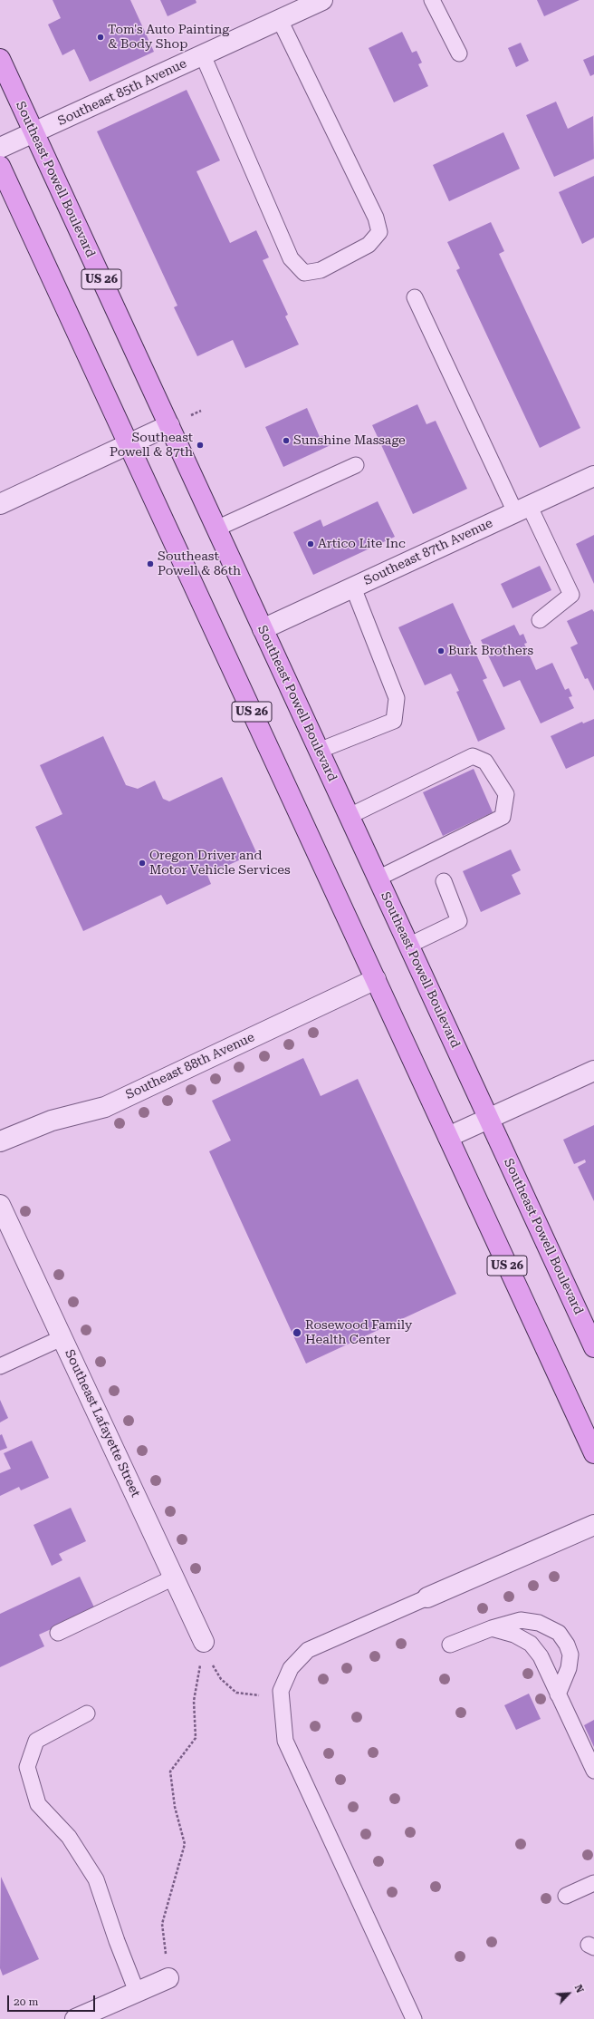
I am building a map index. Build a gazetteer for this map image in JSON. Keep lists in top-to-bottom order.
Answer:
{
  "streets": {
    "main road": ["Southeast Powell Boulevard", "US 26"],
    "street": [
      "Southeast 85th Avenue",
      "Southeast 87th Avenue",
      "Southeast 88th Avenue",
      "Southeast Lafayette Street"
    ]
  },
  "crossings": [
    ["Southeast 85th Avenue", "Southeast Powell Boulevard"],
    ["Southeast Powell Boulevard", "Southeast 87th Avenue"],
    ["US 26", "Southeast 88th Avenue"]
  ],
  "places": [
    "Tom's Auto Painting & Body Shop",
    "Sunshine Massage",
    "Southeast Powell & 87th",
    "Artico Lite Inc",
    "Southeast Powell & 86th",
    "Burk Brothers",
    "Oregon Driver and Motor Vehicle Services",
    "Rosewood Family Health Center"
  ],
  "scale_bar": "20 m",
  "north": "top right"
}
